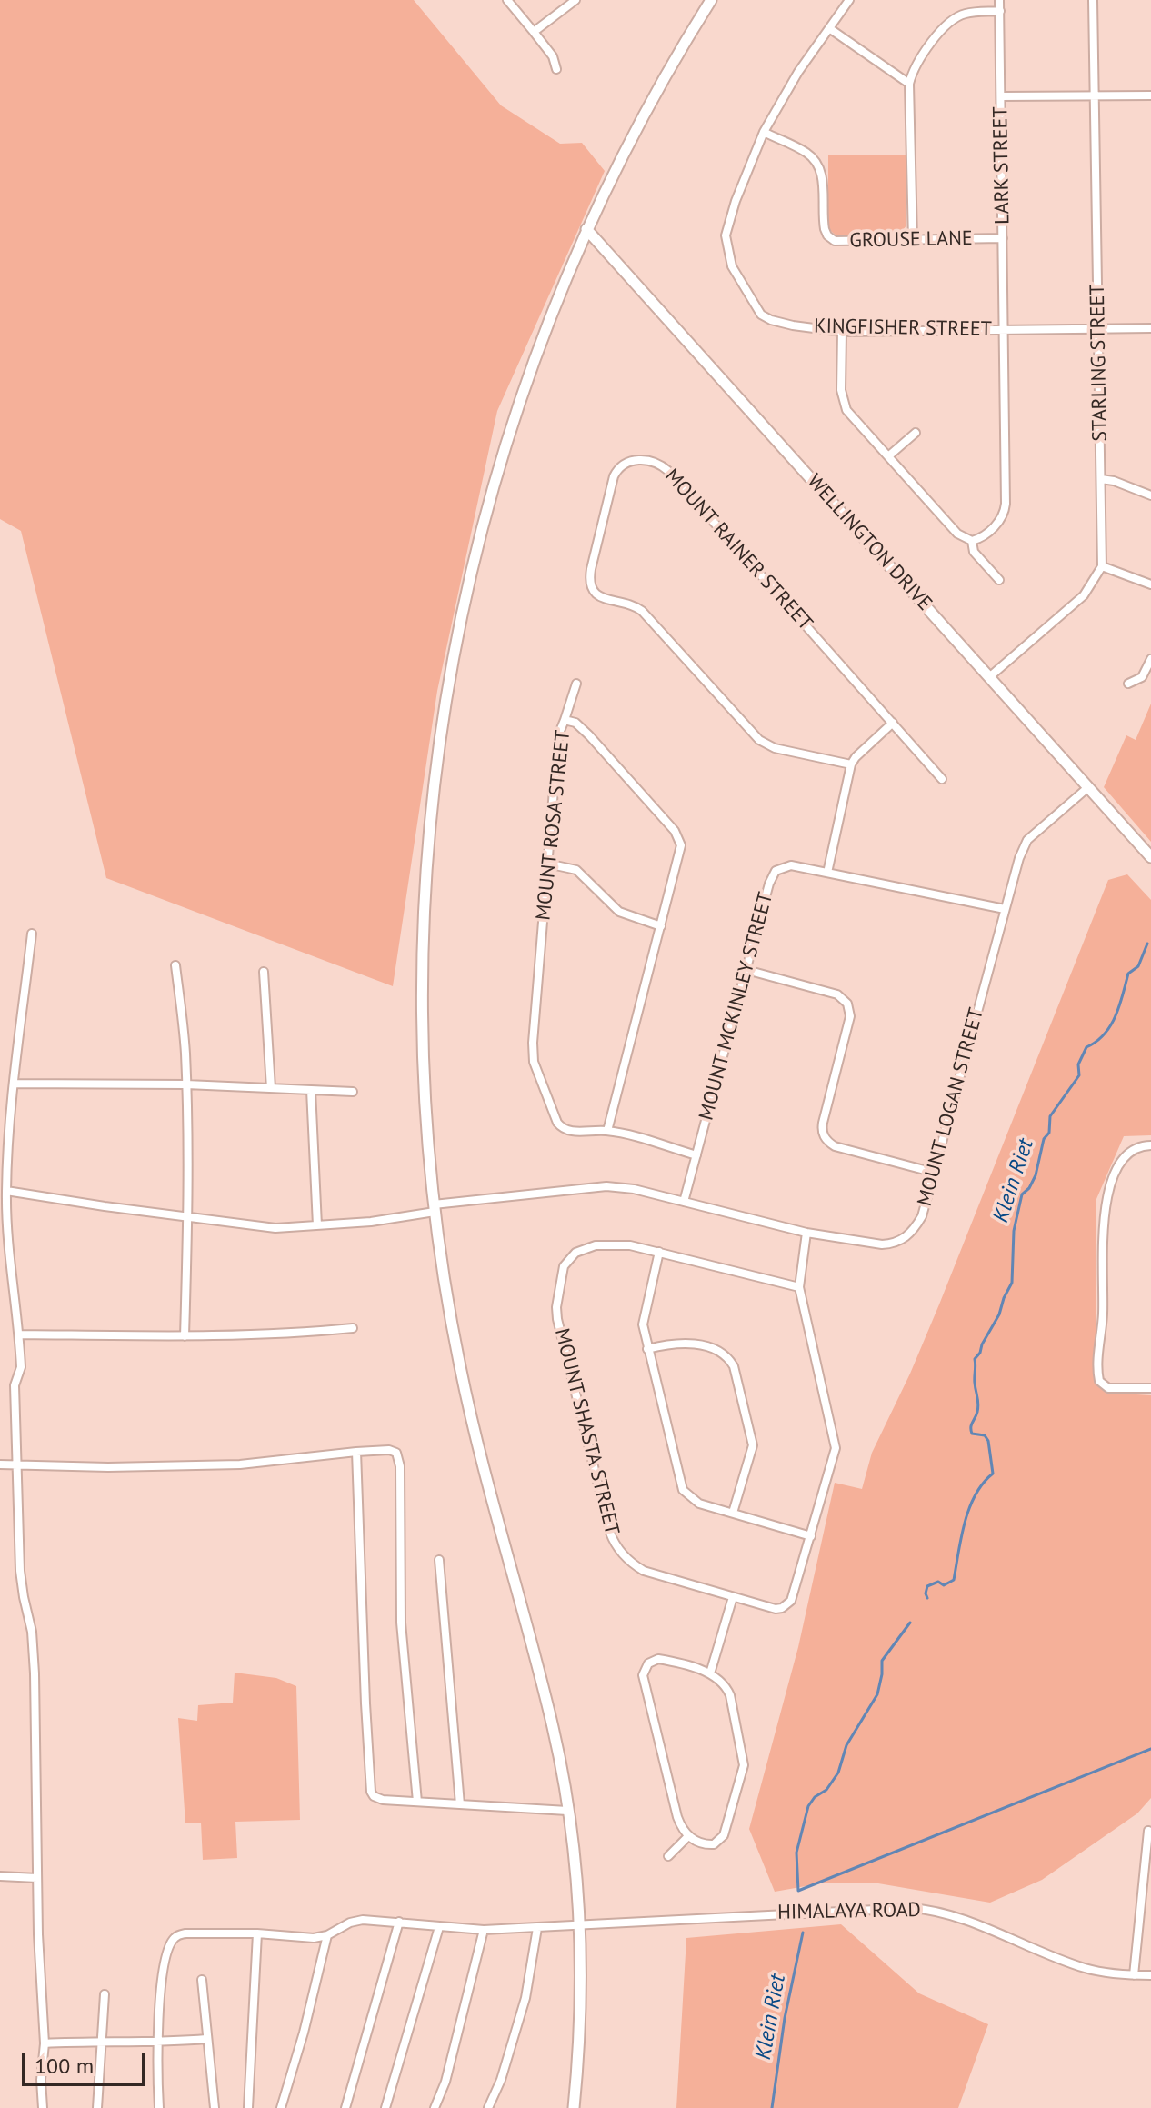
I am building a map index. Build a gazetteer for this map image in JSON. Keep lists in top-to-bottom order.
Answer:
{
  "streets": {
    "main road": ["WELLINGTON DRIVE"],
    "street": [
      "LARK STREET",
      "GROUSE LANE",
      "KINGFISHER STREET",
      "STARLING STREET",
      "MOUNT RAINER STREET",
      "MOUNT ROSA STREET",
      "MOUNT MCKINLEY STREET",
      "MOUNT LOGAN STREET",
      "MOUNT SHASTA STREET",
      "HIMALAYA ROAD"
    ]
  },
  "crossings": [
    ["LARK STREET", "GROUSE LANE"],
    ["LARK STREET", "KINGFISHER STREET"],
    ["GROUSE LANE", "KINGFISHER STREET"],
    ["KINGFISHER STREET", "STARLING STREET"],
    ["WELLINGTON DRIVE", "MOUNT LOGAN STREET"],
    ["MOUNT ROSA STREET", "MOUNT MCKINLEY STREET"],
    ["MOUNT MCKINLEY STREET", "MOUNT LOGAN STREET"],
    ["MOUNT LOGAN STREET", "MOUNT SHASTA STREET"]
  ],
  "water": ["Klein Riet"],
  "scale_bar": "100 m"
}
